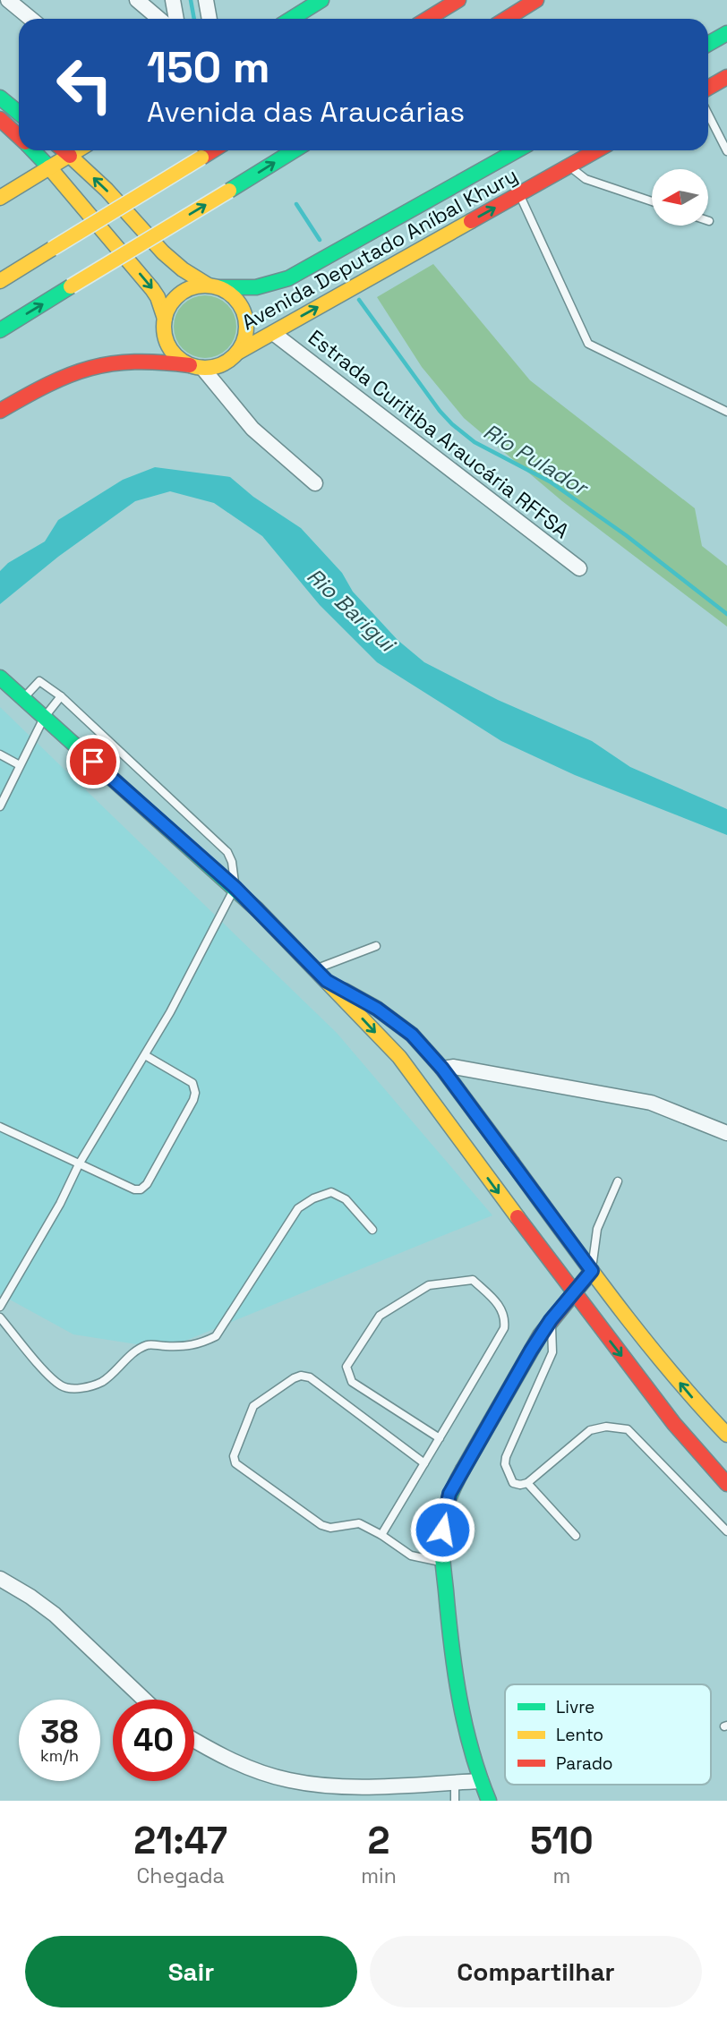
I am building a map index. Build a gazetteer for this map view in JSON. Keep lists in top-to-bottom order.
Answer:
{
  "streets": {
    "main road": ["Avenida Deputado Aníbal Khury"],
    "street": ["Estrada Curitiba Araucária RFFSA"]
  },
  "crossings": [
    ["Avenida Deputado Aníbal Khury", "Estrada Curitiba Araucária RFFSA"]
  ],
  "water": ["Rio Pulador", "Rio Barigui"],
  "legend": ["Livre", "Lento", "Parado"],
  "north": "left",
  "page": {
    "turn": ["150 m", "Avenida das Araucárias"],
    "speed": "38 km/h",
    "limit": "40",
    "eta": [
      "21:47",
      "Chegada",
      "2",
      "min",
      "510",
      "m"
    ],
    "buttons": ["Sair", "Compartilhar"]
  }
}
